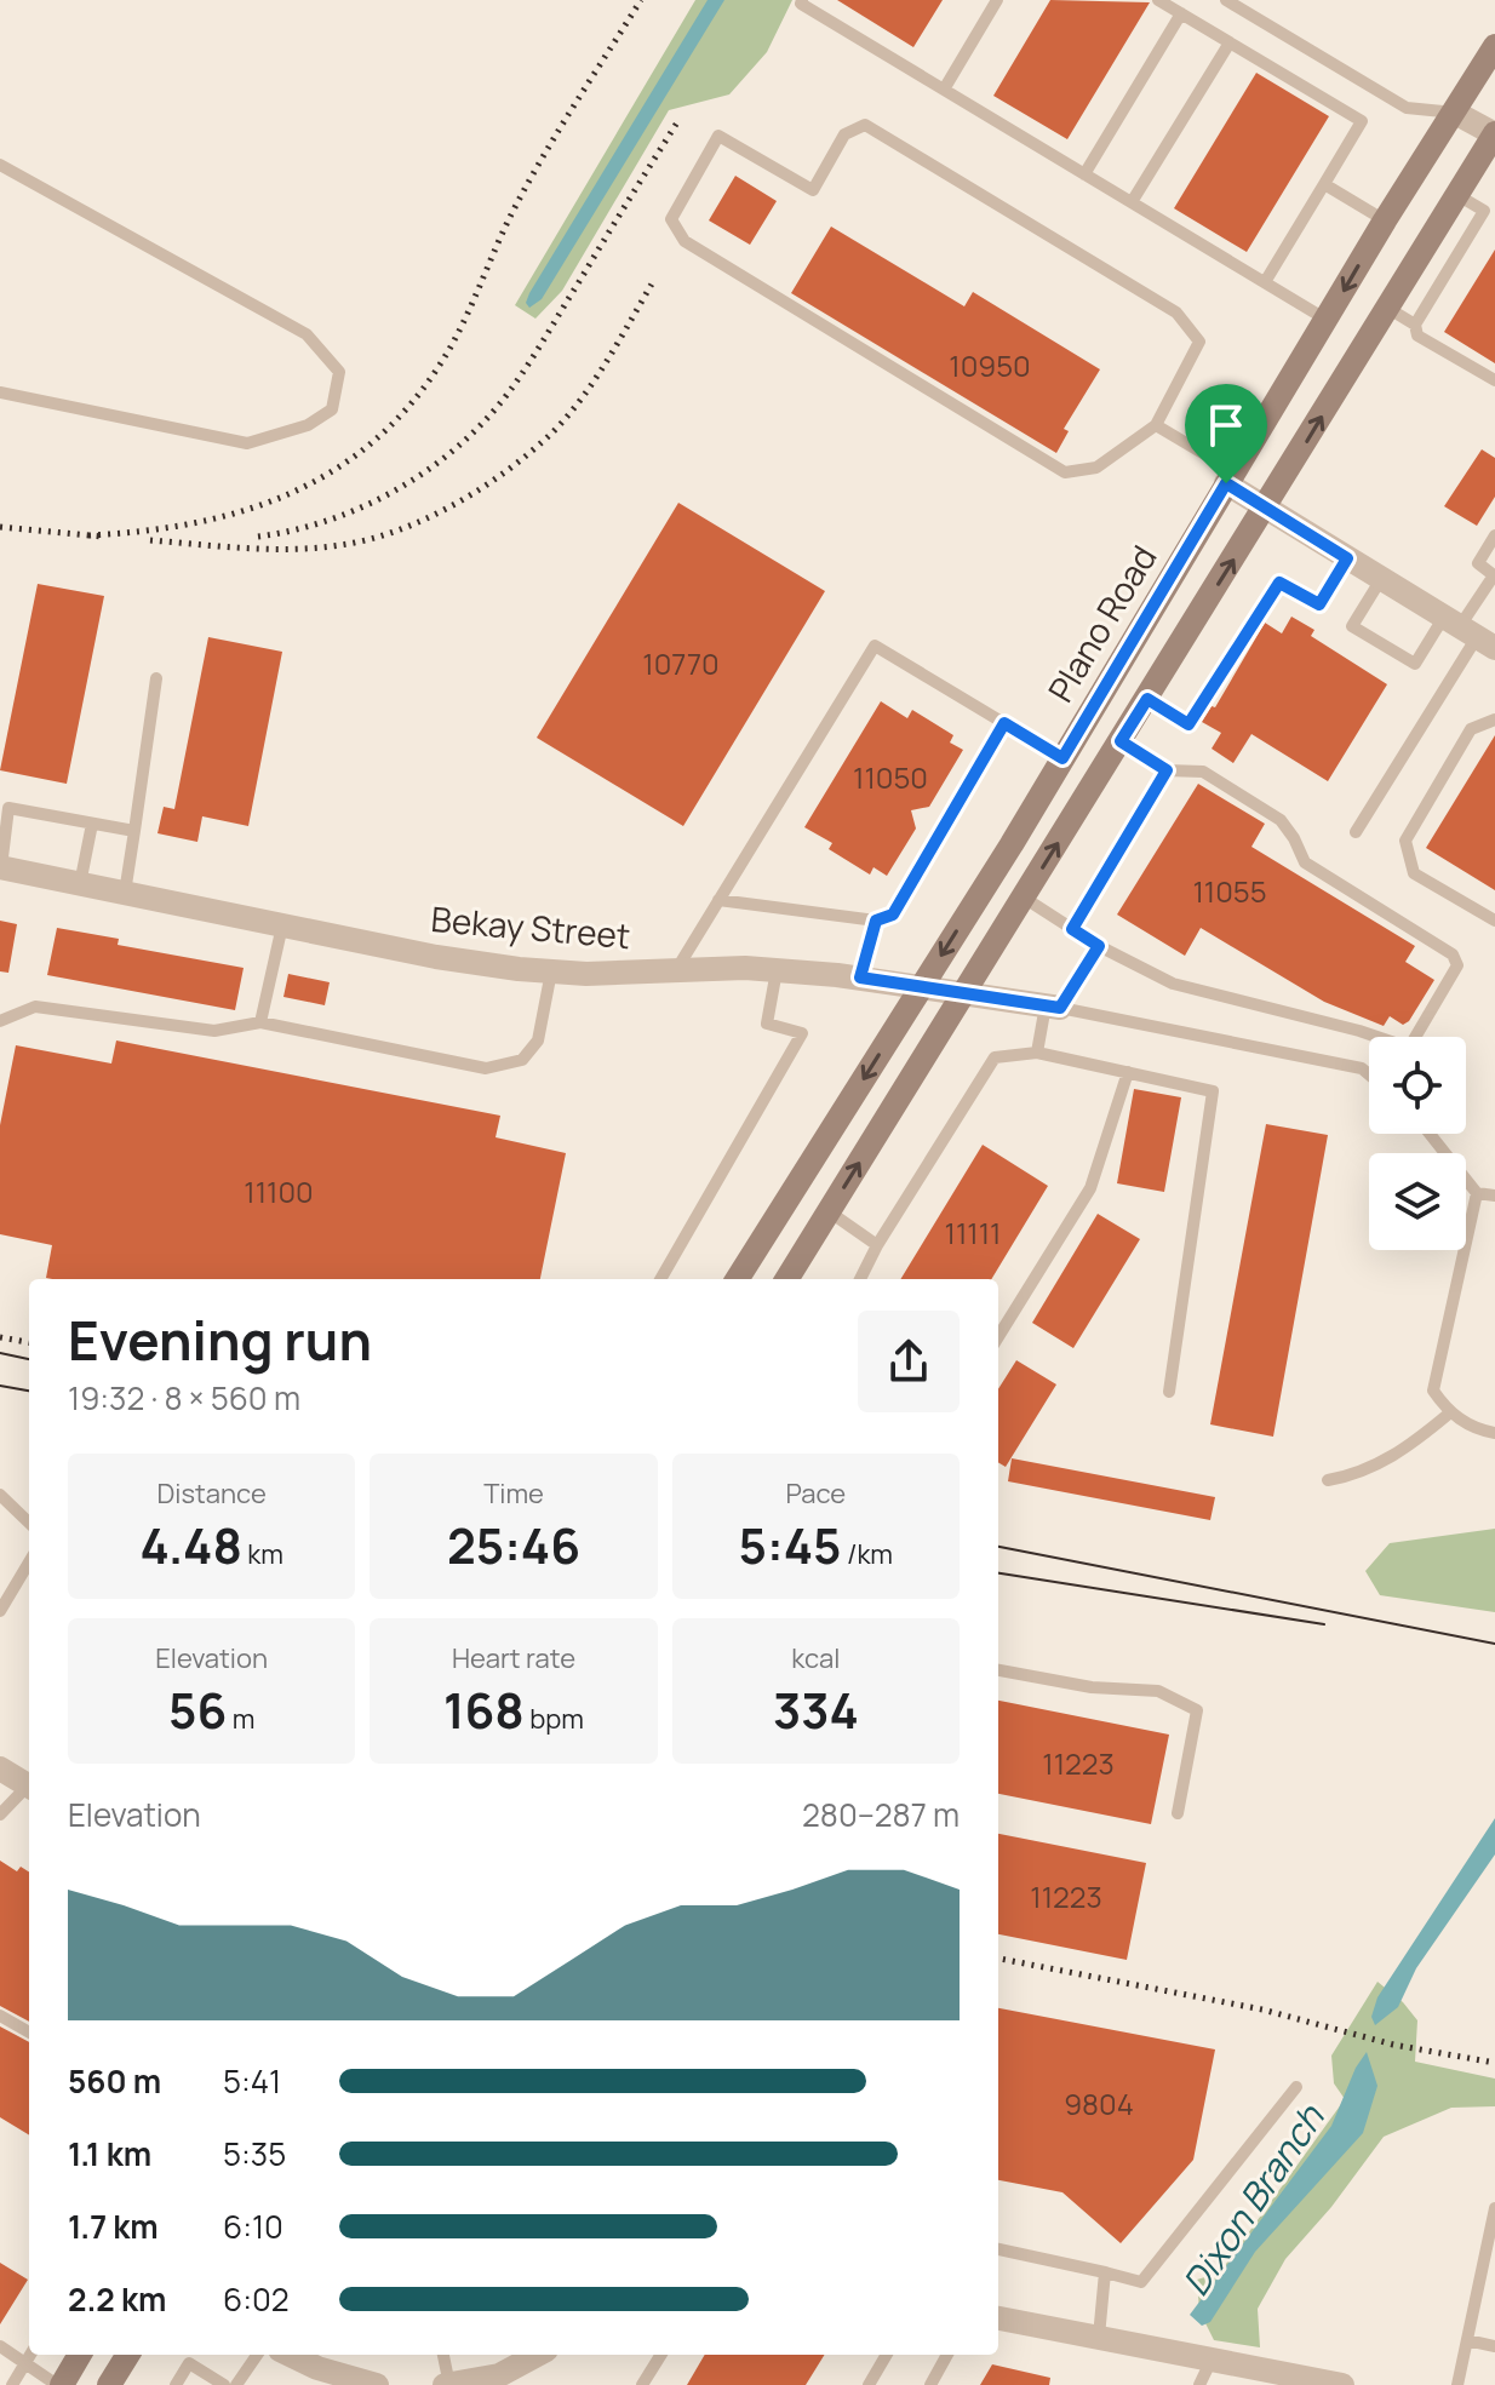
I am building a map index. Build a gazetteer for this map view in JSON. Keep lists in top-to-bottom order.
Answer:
{
  "streets": {
    "main road": ["Plano Road"],
    "street": ["Bekay Street"]
  },
  "crossings": [
    ["Plano Road", "Bekay Street"]
  ],
  "water": ["Dixon Branch"],
  "house_numbers": [
    "10950",
    "10770",
    "11050",
    "11055",
    "11100",
    "11111",
    "11223",
    "11223",
    "9804"
  ],
  "page": {
    "heading": ["Evening run", "19:32 · 8 × 560 m"],
    "stats": [
      ["Distance", "4.48 km"],
      ["Time", "25:46"],
      ["Pace", "5:45 /km"],
      ["Elevation", "56 m"],
      ["Heart rate", "168 bpm"],
      ["kcal", "334"]
    ],
    "chart": ["Elevation", "280–287 m"],
    "list": [
      {
        "name": "560 m",
        "note": "5:41"
      },
      {
        "name": "1.1 km",
        "note": "5:35"
      },
      {
        "name": "1.7 km",
        "note": "6:10"
      },
      {
        "name": "2.2 km",
        "note": "6:02"
      }
    ]
  }
}
